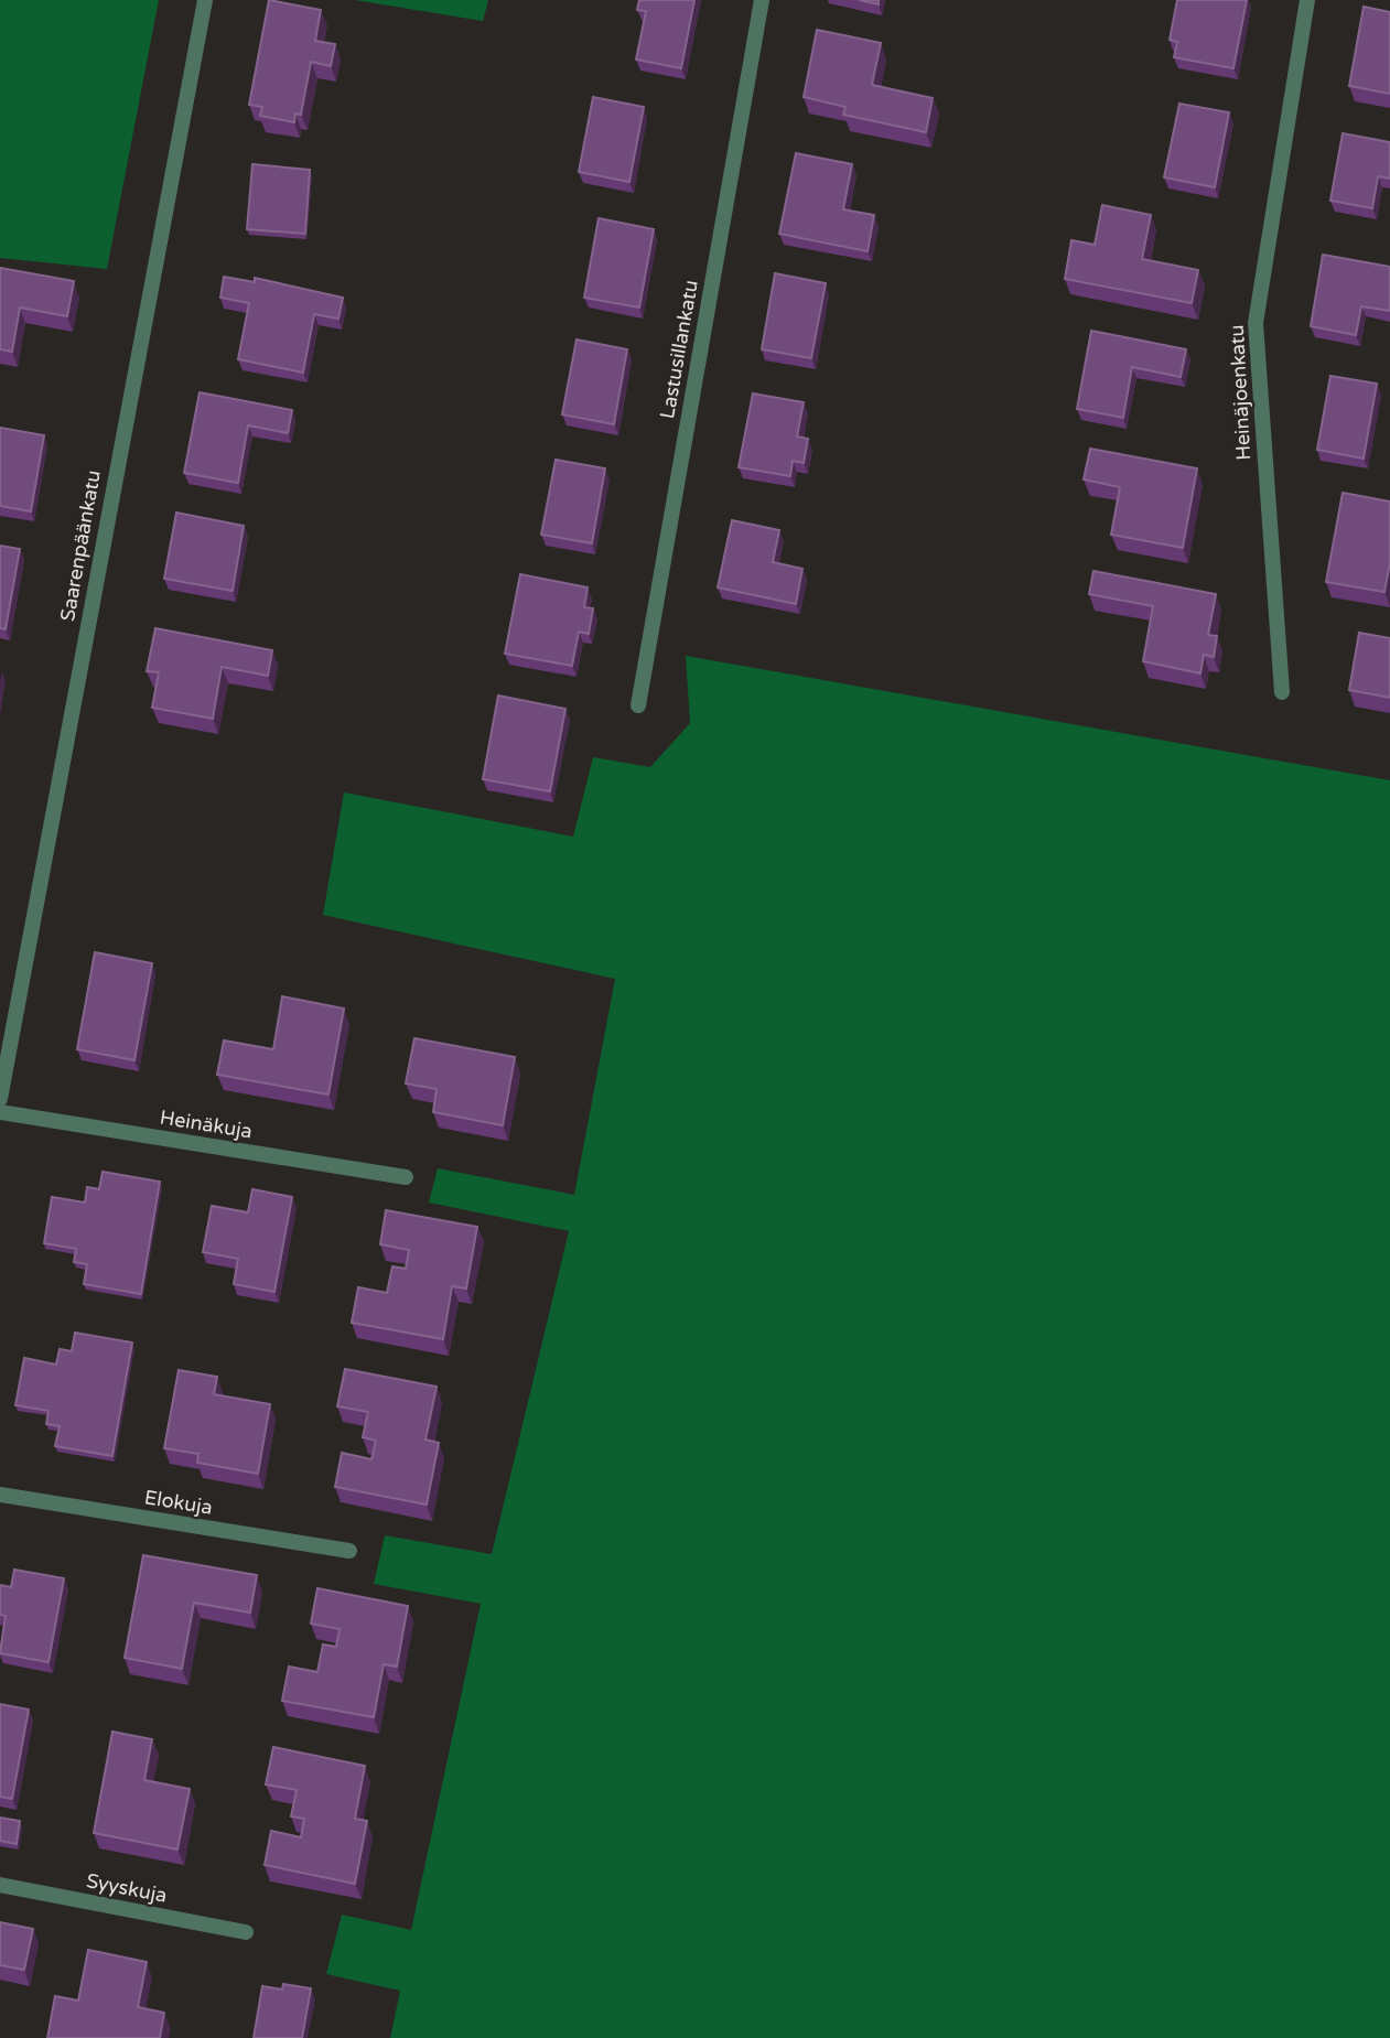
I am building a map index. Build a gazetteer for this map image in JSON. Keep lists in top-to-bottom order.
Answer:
{
  "streets": {
    "street": [
      "Lastusillankatu",
      "Heinäjoenkatu",
      "Saarenpäänkatu",
      "Heinäkuja",
      "Elokuja",
      "Syyskuja"
    ]
  }
}
